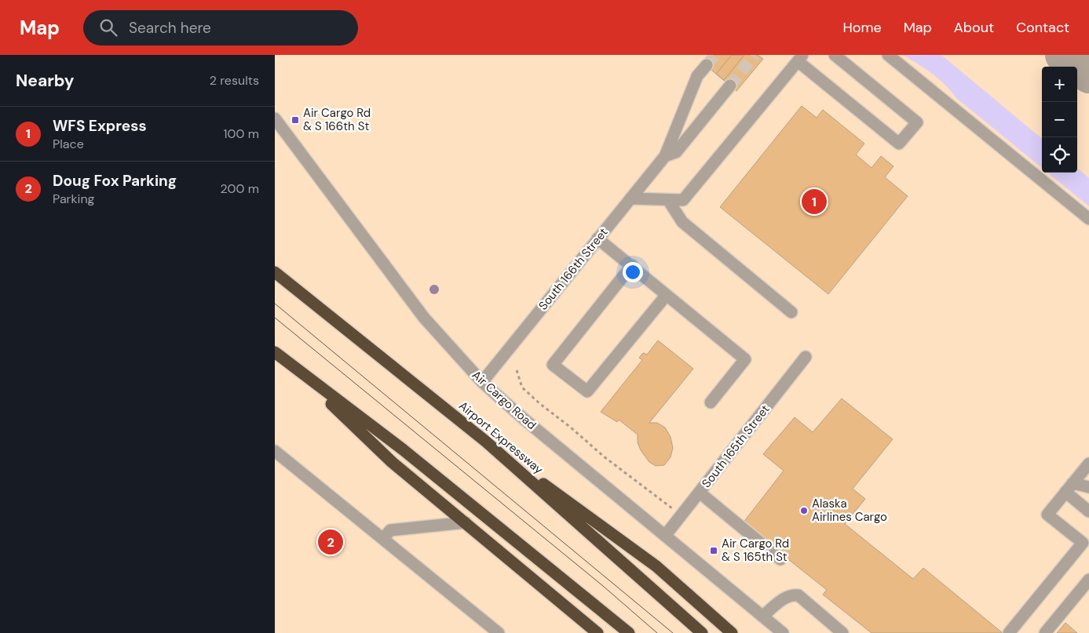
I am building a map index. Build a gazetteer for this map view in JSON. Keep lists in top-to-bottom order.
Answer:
{
  "streets": {
    "highway": ["Airport Expressway"],
    "street": ["South 166th Street", "Air Cargo Road", "South 165th Street"]
  },
  "crossings": [
    ["South 166th Street", "Air Cargo Road"],
    ["Air Cargo Road", "South 165th Street"]
  ],
  "places": {
    "transit": ["Air Cargo Rd & S 166th St", "Air Cargo Rd & S 165th St"],
    "other": ["Alaska Airlines Cargo"]
  },
  "page": {
    "header": "Map",
    "search": "Search here",
    "nav": [
      "Home",
      "Map",
      "About",
      "Contact"
    ],
    "heading": ["Nearby", "2 results"],
    "map_buttons": ["+", "−"],
    "list": [
      {
        "mark": "1",
        "name": "WFS Express",
        "note": "Place",
        "value": "100 m"
      },
      {
        "mark": "2",
        "name": "Doug Fox Parking",
        "note": "Parking",
        "value": "200 m"
      }
    ],
    "pins": ["1", "2"]
  }
}
